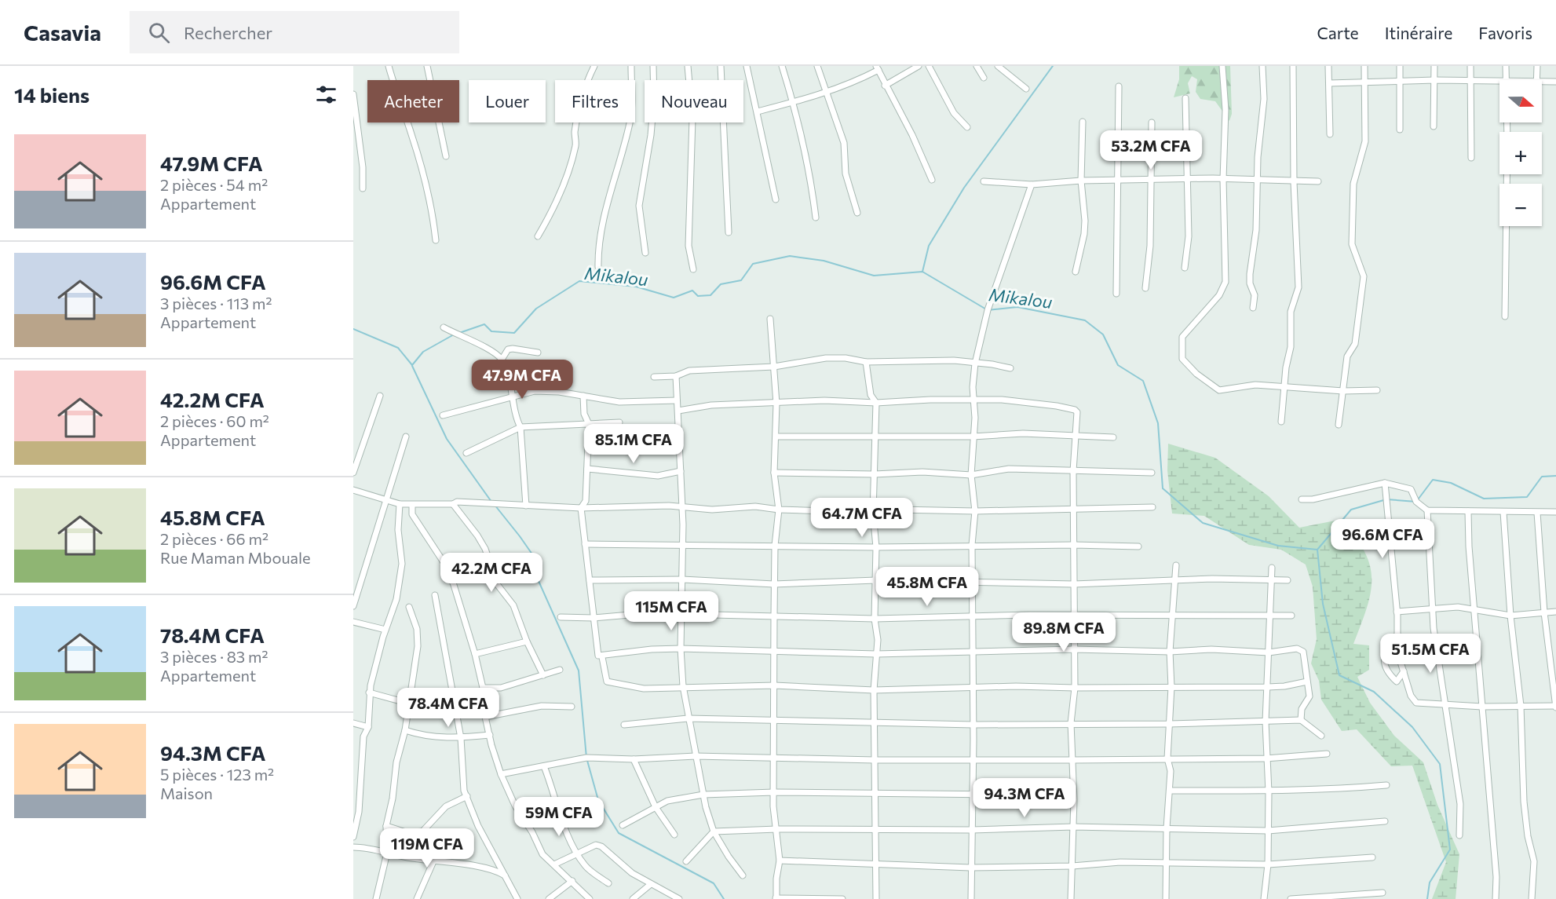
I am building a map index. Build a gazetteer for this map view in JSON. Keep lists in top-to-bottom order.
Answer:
{
  "water": ["Mikalou"],
  "north": "right",
  "page": {
    "header": "Casavia",
    "search": "Rechercher",
    "nav": ["Carte", "Itinéraire", "Favoris"],
    "heading": "14 biens",
    "map_buttons": ["+", "−"],
    "chip": [
      "Acheter",
      "Louer",
      "Filtres",
      "Nouveau"
    ],
    "list": [
      {
        "name": "47.9M CFA",
        "note": "2 pièces · 54 m² · Appartement"
      },
      {
        "name": "96.6M CFA",
        "note": "3 pièces · 113 m² · Appartement"
      },
      {
        "name": "42.2M CFA",
        "note": "2 pièces · 60 m² · Appartement"
      },
      {
        "name": "45.8M CFA",
        "note": "2 pièces · 66 m² · Rue Maman Mbouale"
      },
      {
        "name": "78.4M CFA",
        "note": "3 pièces · 83 m² · Appartement"
      },
      {
        "name": "94.3M CFA",
        "note": "5 pièces · 123 m² · Maison"
      }
    ],
    "price": [
      "53.2M CFA",
      "47.9M CFA",
      "85.1M CFA",
      "64.7M CFA",
      "96.6M CFA",
      "42.2M CFA",
      "45.8M CFA",
      "115M CFA",
      "89.8M CFA",
      "51.5M CFA",
      "78.4M CFA",
      "94.3M CFA",
      "59M CFA",
      "119M CFA"
    ]
  }
}
